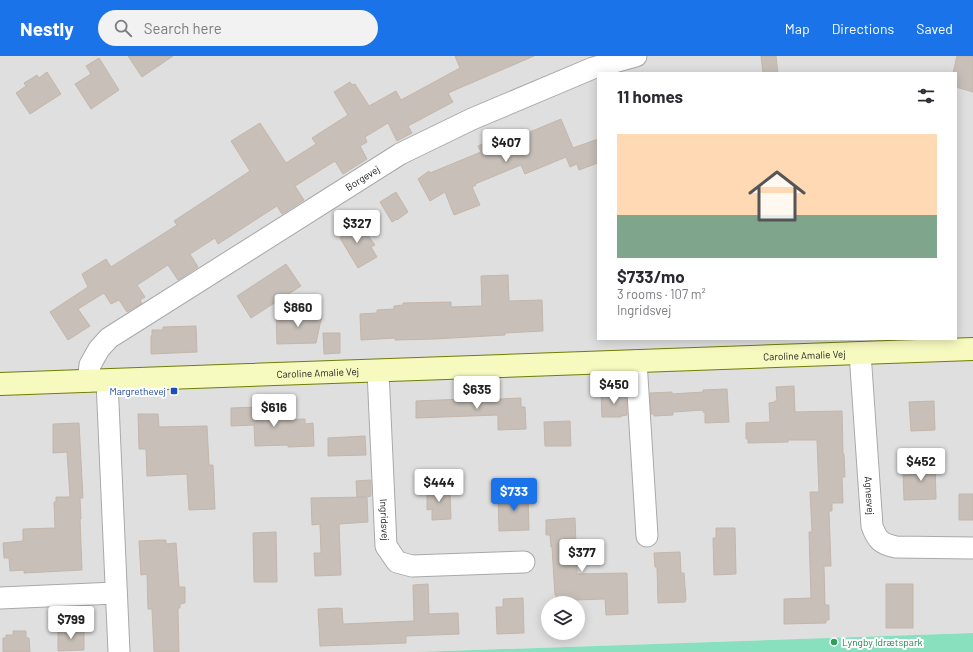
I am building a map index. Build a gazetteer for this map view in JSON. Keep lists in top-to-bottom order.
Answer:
{
  "streets": {
    "street": [
      "Borgevej",
      "Caroline Amalie Vej",
      "Agnesvej",
      "Ingridsvej"
    ]
  },
  "crossings": [
    ["Borgevej", "Caroline Amalie Vej"],
    ["Caroline Amalie Vej", "Agnesvej"],
    ["Caroline Amalie Vej", "Ingridsvej"]
  ],
  "places": {
    "transit": ["Margrethevej"],
    "other": ["Lyngby Idrætspark"]
  },
  "page": {
    "header": "Nestly",
    "search": "Search here",
    "nav": ["Map", "Directions", "Saved"],
    "heading": "11 homes",
    "list": [
      {
        "name": "$733/mo",
        "note": "3 rooms · 107 m² · Ingridsvej"
      }
    ],
    "price": [
      "$407",
      "$327",
      "$860",
      "$450",
      "$635",
      "$616",
      "$452",
      "$444",
      "$733",
      "$377",
      "$799"
    ]
  }
}
